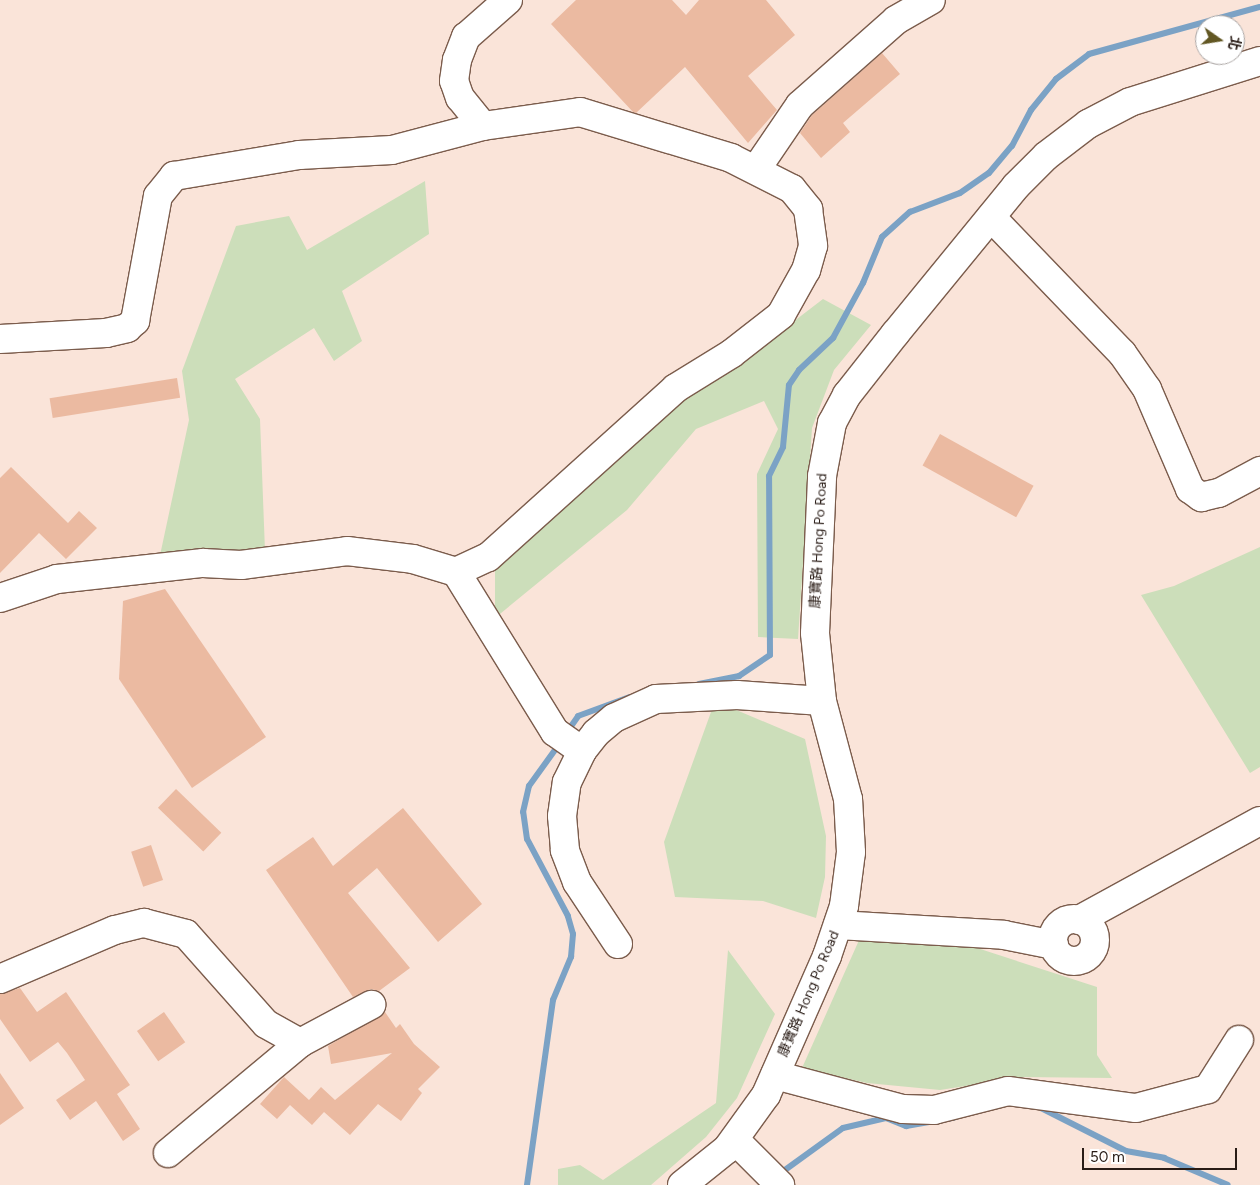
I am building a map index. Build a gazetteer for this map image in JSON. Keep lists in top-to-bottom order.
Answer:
{
  "streets": {
    "street": ["康寶路 Hong Po Road"]
  },
  "scale_bar": "50 m",
  "north": "right"
}
